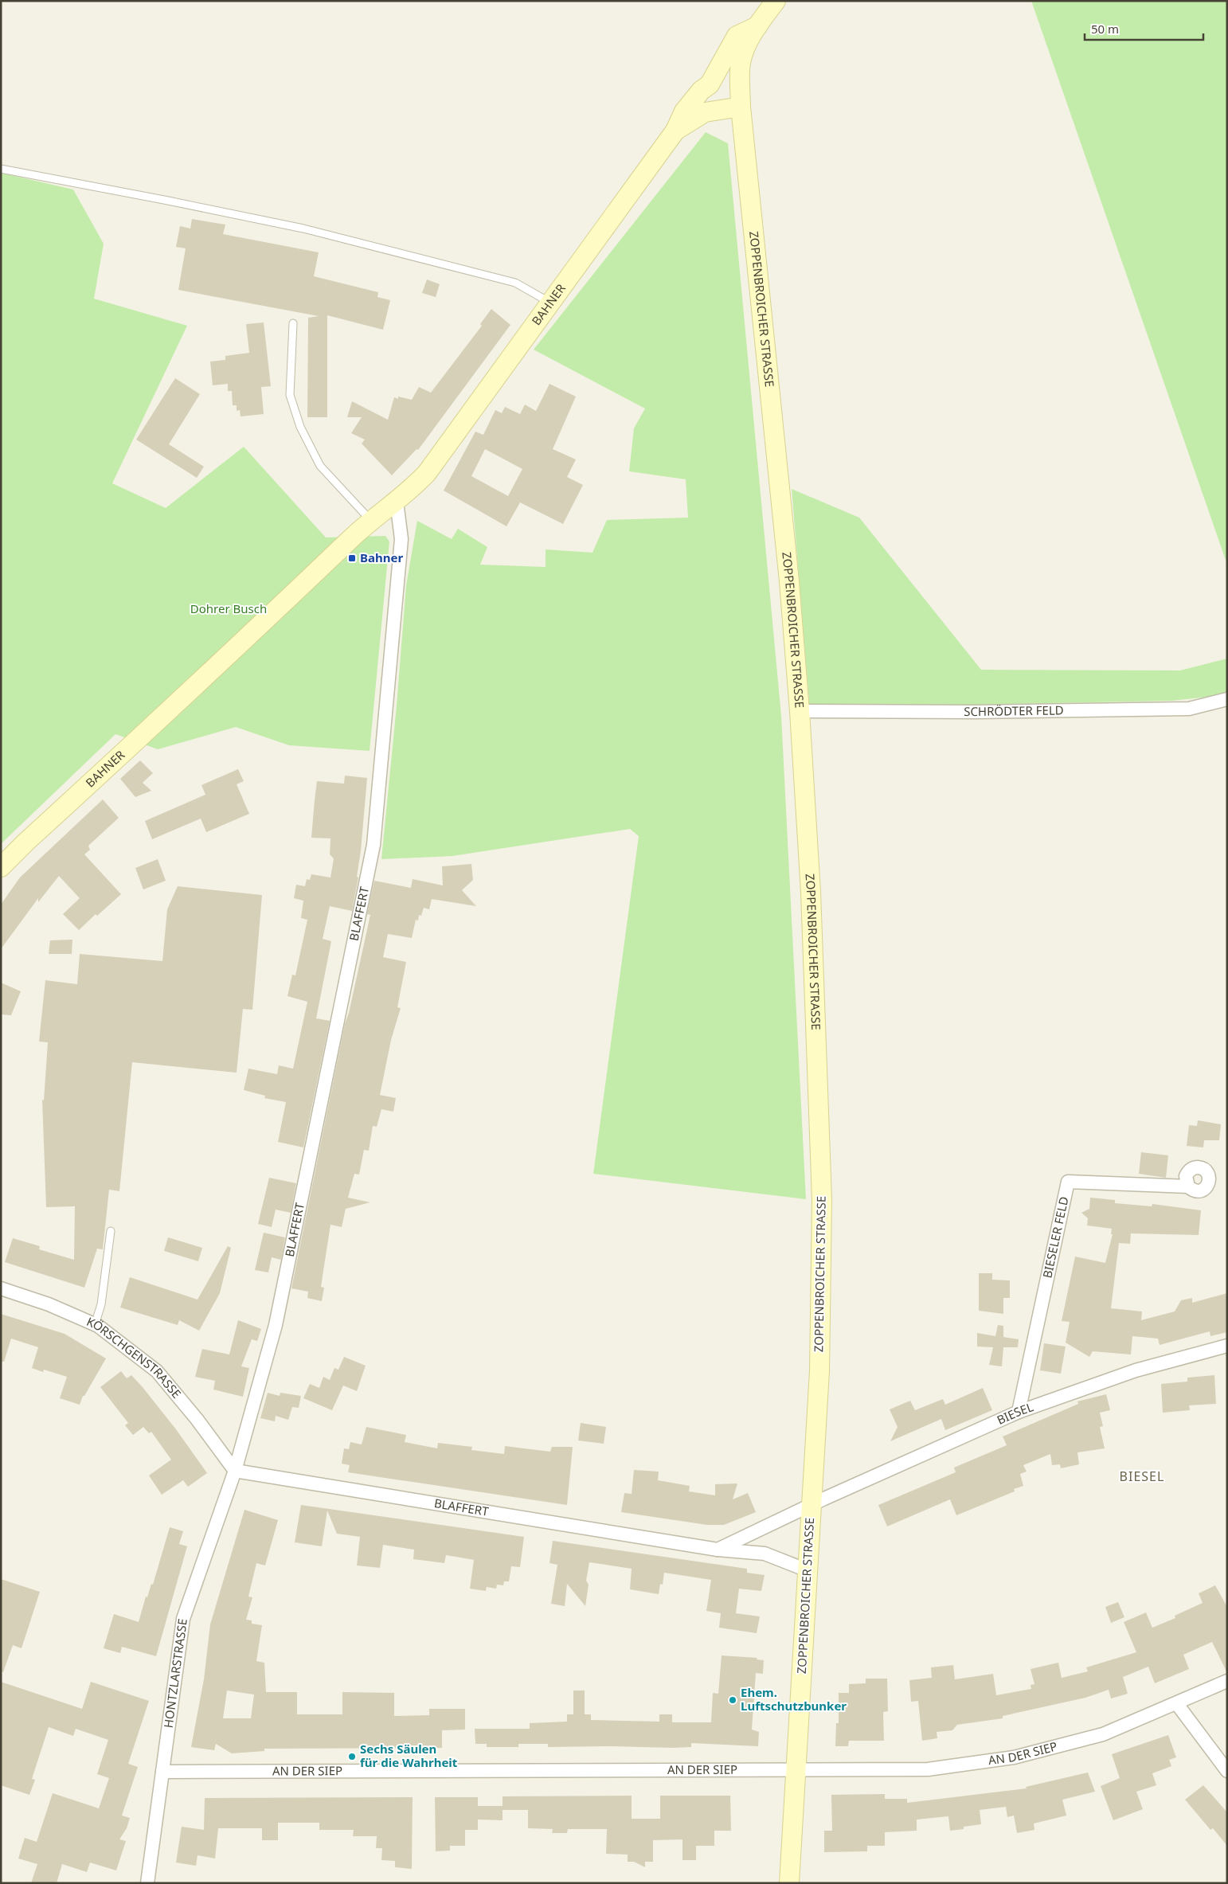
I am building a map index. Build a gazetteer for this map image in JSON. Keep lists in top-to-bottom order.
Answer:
{
  "streets": {
    "main road": ["BAHNER", "ZOPPENBROICHER STRASSE"],
    "street": [
      "SCHRÖDTER FELD",
      "BLAFFERT",
      "BIESELER FELD",
      "KÖRSCHGENSTRASSE",
      "BIESEL",
      "HONTZLARSTRASSE",
      "AN DER SIEP"
    ]
  },
  "crossings": [
    ["BAHNER", "BLAFFERT"],
    ["ZOPPENBROICHER STRASSE", "SCHRÖDTER FELD"],
    ["ZOPPENBROICHER STRASSE", "BLAFFERT"],
    ["ZOPPENBROICHER STRASSE", "BIESEL"],
    ["ZOPPENBROICHER STRASSE", "AN DER SIEP"],
    ["BLAFFERT", "KÖRSCHGENSTRASSE"],
    ["BLAFFERT", "HONTZLARSTRASSE"],
    ["BIESELER FELD", "BIESEL"],
    ["KÖRSCHGENSTRASSE", "HONTZLARSTRASSE"],
    ["HONTZLARSTRASSE", "AN DER SIEP"]
  ],
  "districts": ["BIESEL"],
  "parks": ["Dohrer Busch"],
  "places": {
    "transit": ["Bahner"],
    "other": ["Ehem. Luftschutzbunker", "Sechs Säulen für die Wahrheit"]
  },
  "scale_bar": "50 m"
}
